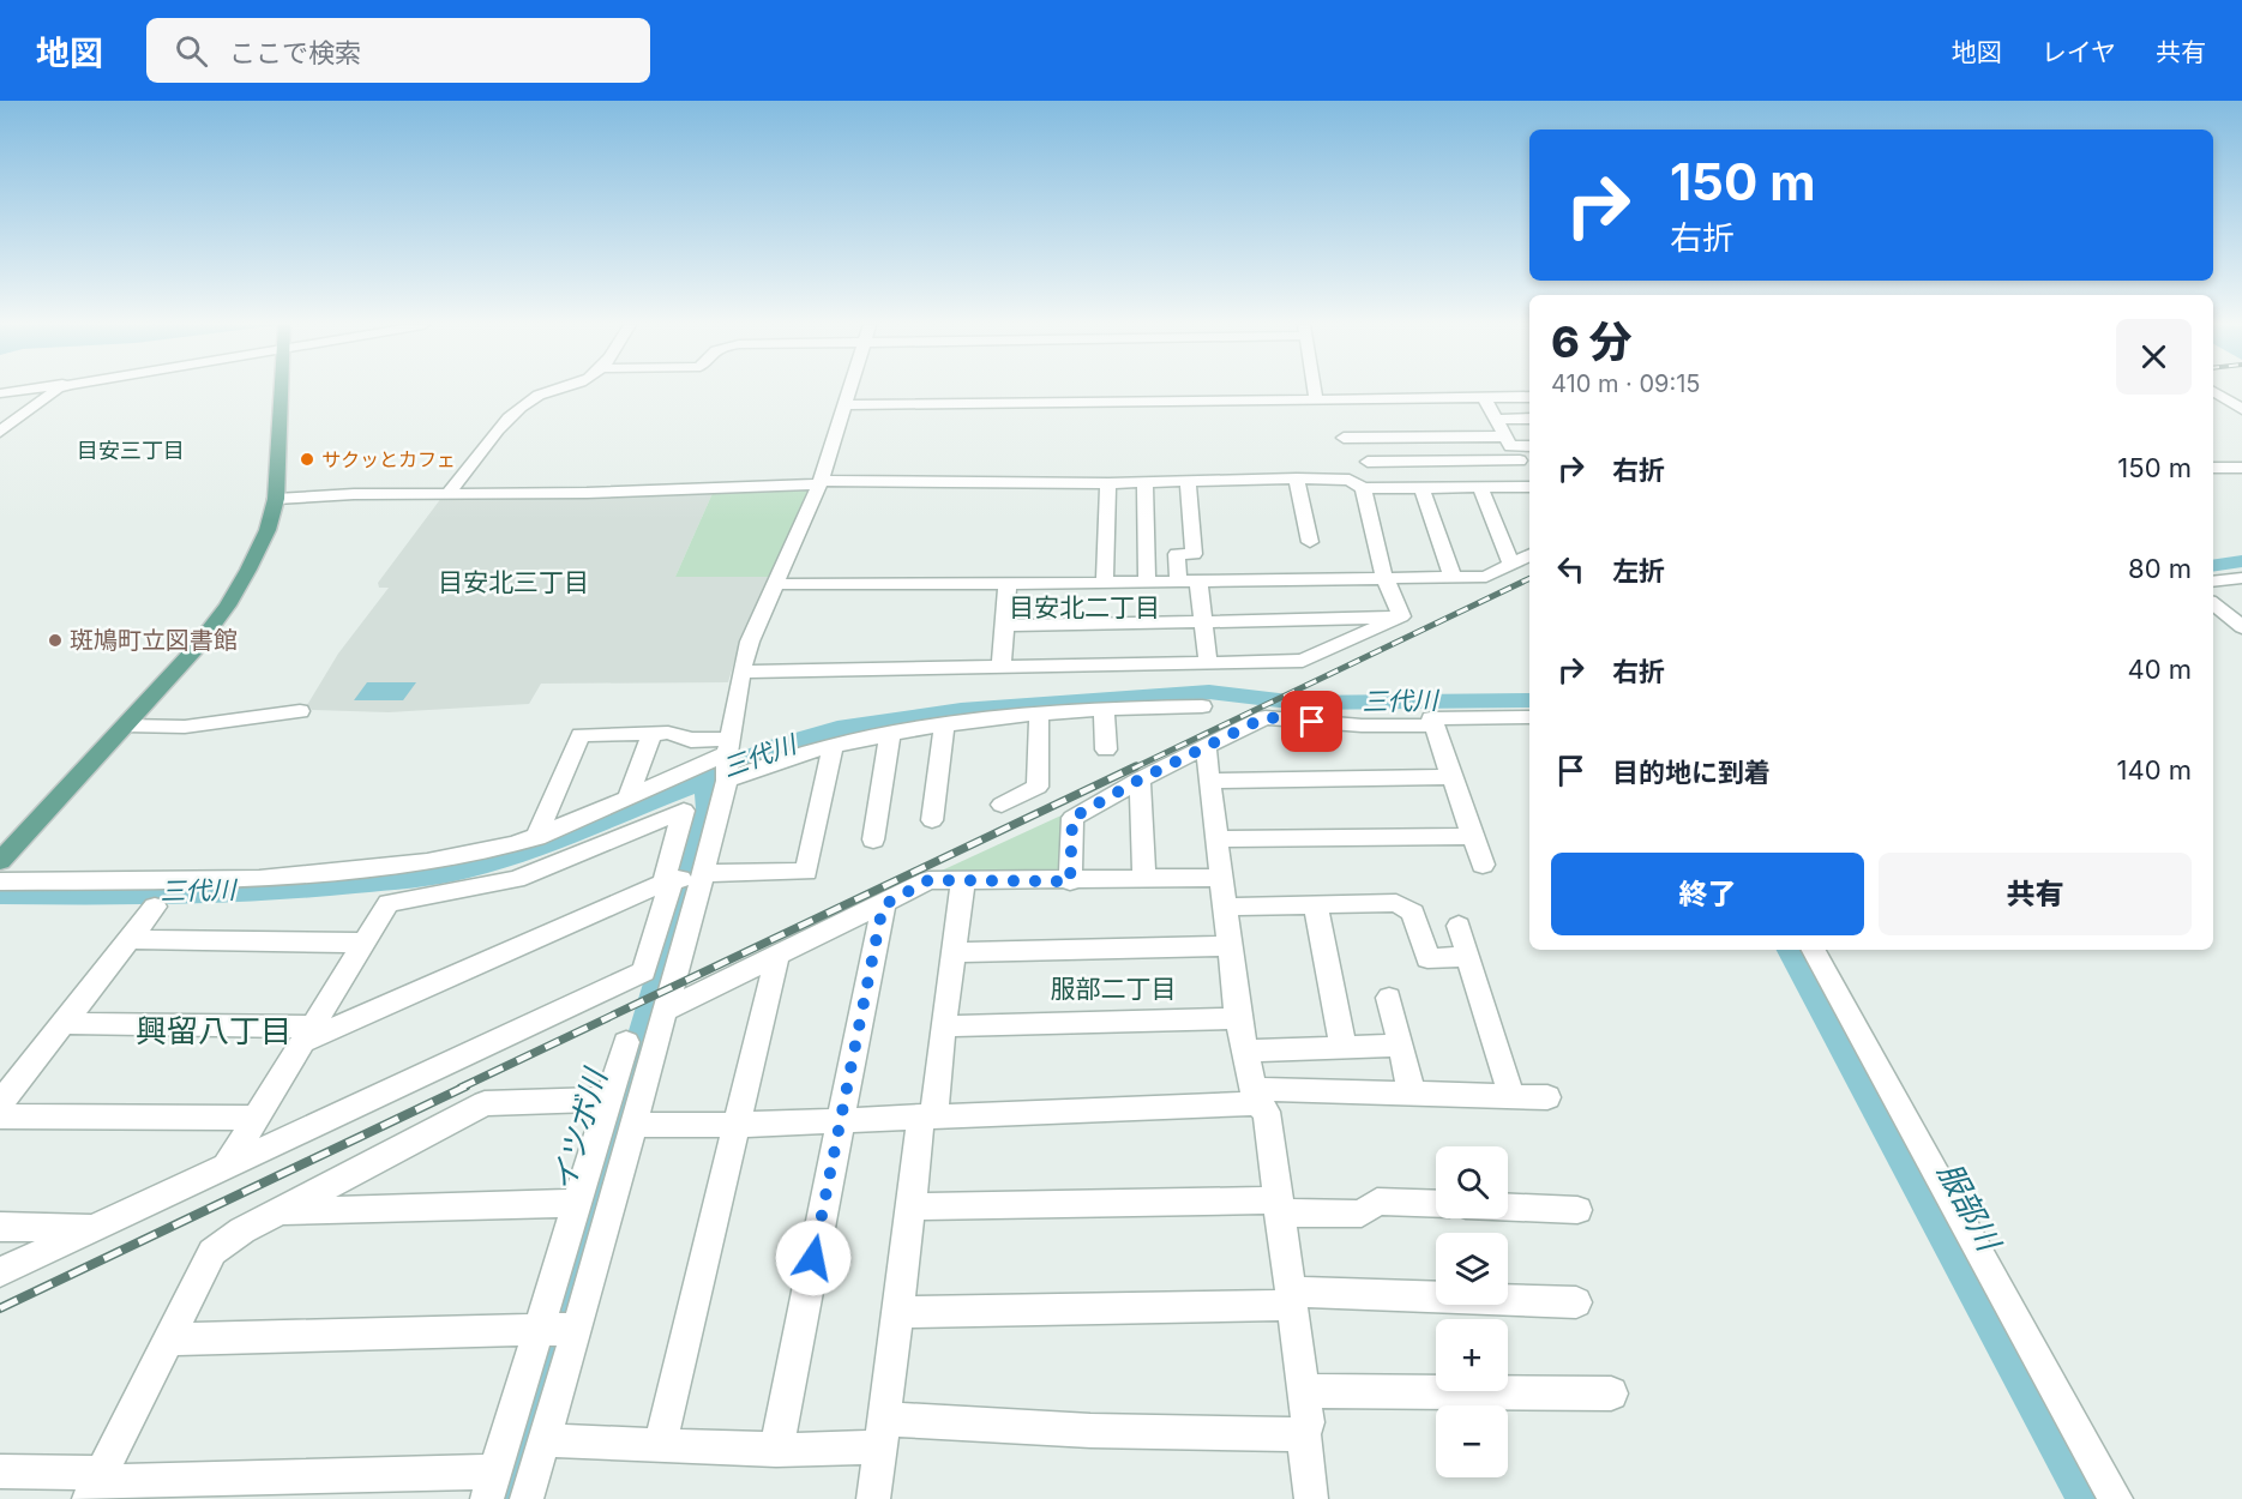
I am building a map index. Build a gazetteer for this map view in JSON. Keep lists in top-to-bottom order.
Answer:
{
  "districts": [
    "目安三丁目",
    "目安北三丁目",
    "目安北二丁目",
    "服部二丁目",
    "興留八丁目"
  ],
  "water": ["三代川", "イツボ川", "服部川"],
  "places": ["サクッとカフェ", "斑鳩町立図書館"],
  "page": {
    "header": "地図",
    "search": "ここで検索",
    "nav": ["地図", "レイヤ", "共有"],
    "turn": ["150 m", "右折"],
    "heading": ["6 分", "410 m · 09:15"],
    "list": [
      {
        "name": "右折",
        "value": "150 m"
      },
      {
        "name": "左折",
        "value": "80 m"
      },
      {
        "name": "右折",
        "value": "40 m"
      },
      {
        "name": "目的地に到着",
        "value": "140 m"
      }
    ],
    "buttons": ["終了", "共有"],
    "map_buttons": ["+", "−"]
  }
}
